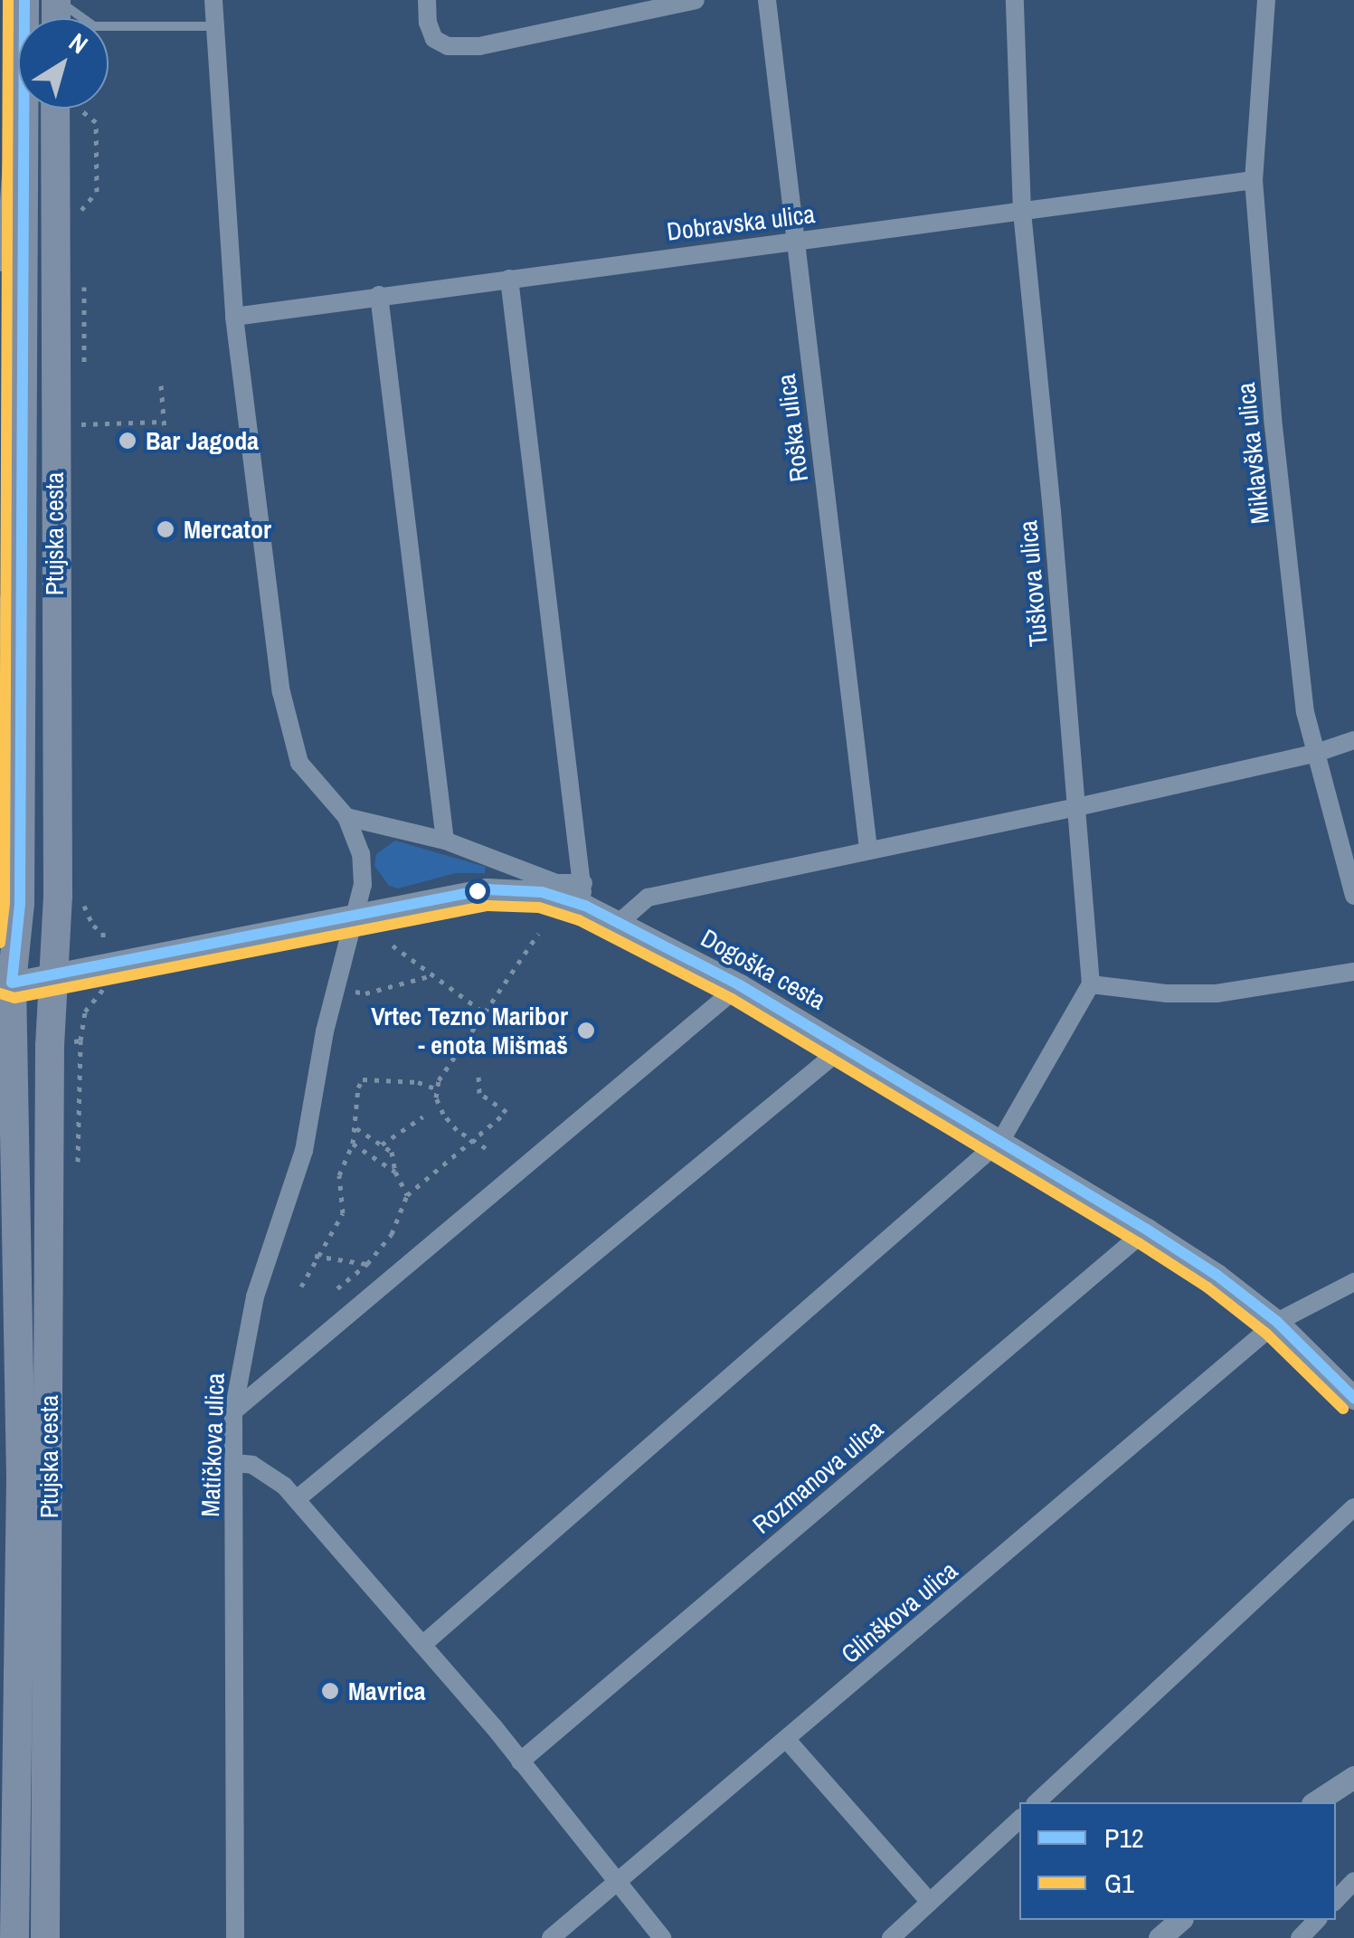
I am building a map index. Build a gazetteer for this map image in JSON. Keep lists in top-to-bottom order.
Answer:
{
  "streets": {
    "main road": ["Ptujska cesta"],
    "street": [
      "Dobravska ulica",
      "Roška ulica",
      "Miklavška ulica",
      "Tuškova ulica",
      "Dogoška cesta",
      "Matičkova ulica",
      "Rozmanova ulica",
      "Glinškova ulica"
    ]
  },
  "crossings": [
    ["Dobravska ulica", "Roška ulica"],
    ["Dobravska ulica", "Miklavška ulica"],
    ["Dobravska ulica", "Tuškova ulica"],
    ["Ptujska cesta", "Dogoška cesta"],
    ["Dogoška cesta", "Matičkova ulica"],
    ["Dogoška cesta", "Rozmanova ulica"],
    ["Dogoška cesta", "Glinškova ulica"]
  ],
  "places": [
    "Bar Jagoda",
    "Mercator",
    "Vrtec Tezno Maribor - enota Mišmaš",
    "Mavrica"
  ],
  "lines": ["transit line P12", "transit line G1"],
  "legend": ["P12", "G1"],
  "north": "top right"
}
